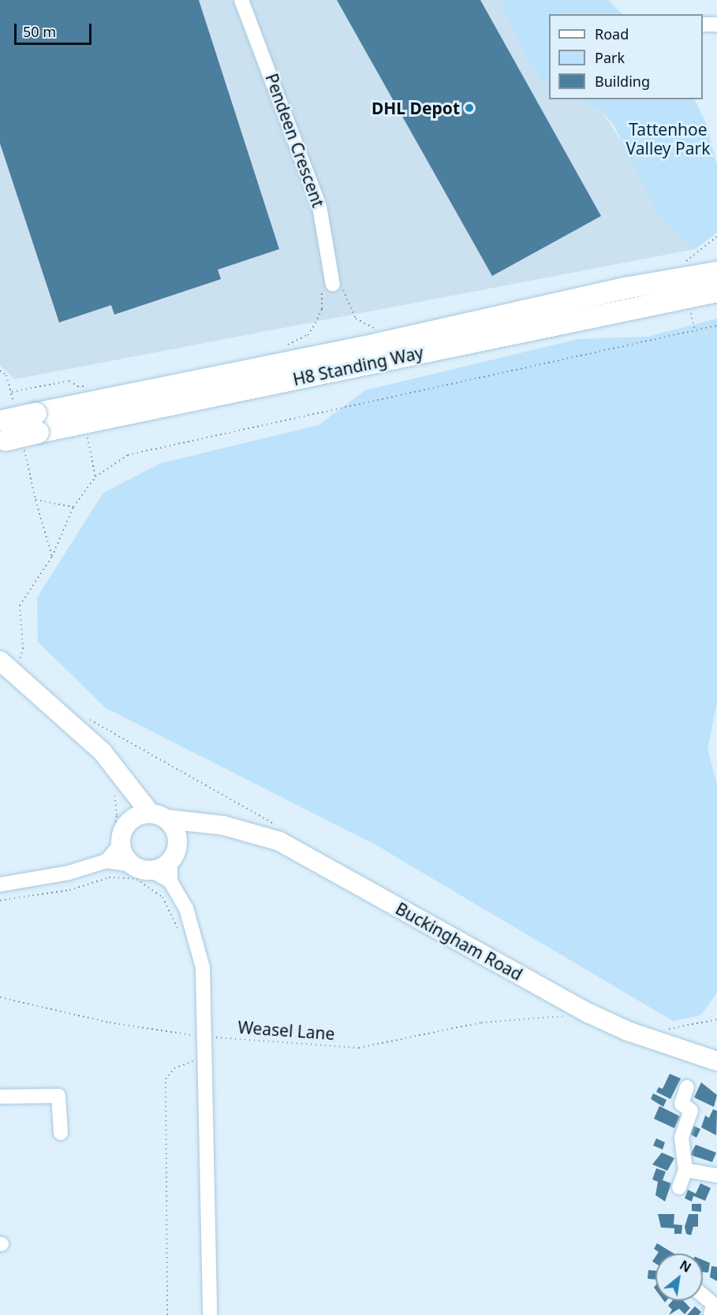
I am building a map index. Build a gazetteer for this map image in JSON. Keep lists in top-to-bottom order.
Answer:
{
  "streets": {
    "highway": ["H8 Standing Way"],
    "main road": ["Buckingham Road"],
    "street": ["Pendeen Crescent"],
    "path": ["Weasel Lane"]
  },
  "parks": ["Tattenhoe Valley Park"],
  "places": ["DHL Depot"],
  "legend": ["Road", "Park", "Building"],
  "scale_bar": "50 m",
  "north": "top right"
}
